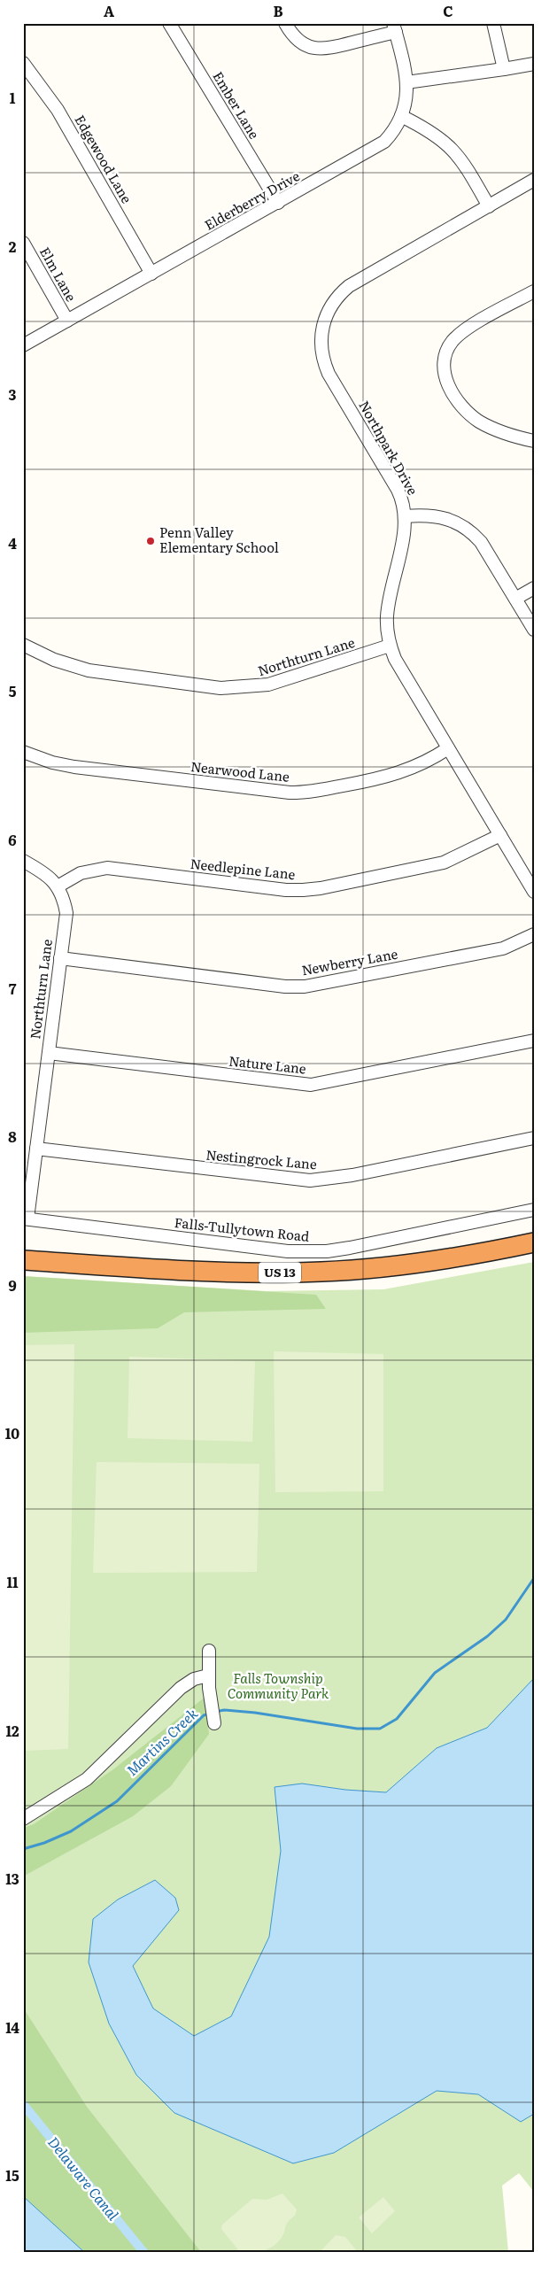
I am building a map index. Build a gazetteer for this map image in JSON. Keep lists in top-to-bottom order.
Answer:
{
  "streets": {
    "highway": ["US 13"],
    "street": [
      "Ember Lane",
      "Edgewood Lane",
      "Elderberry Drive",
      "Elm Lane",
      "Northpark Drive",
      "Northturn Lane",
      "Nearwood Lane",
      "Needlepine Lane",
      "Newberry Lane",
      "Nature Lane",
      "Nestingrock Lane",
      "Falls-Tullytown Road"
    ]
  },
  "crossings": [
    ["Ember Lane", "Elderberry Drive"],
    ["Edgewood Lane", "Elderberry Drive"],
    ["Elderberry Drive", "Elm Lane"],
    ["Northpark Drive", "Northturn Lane"],
    ["Northpark Drive", "Nearwood Lane"],
    ["Northpark Drive", "Needlepine Lane"],
    ["Northturn Lane", "Needlepine Lane"],
    ["Northturn Lane", "Newberry Lane"],
    ["Northturn Lane", "Nature Lane"],
    ["Northturn Lane", "Nestingrock Lane"],
    ["Northturn Lane", "Falls-Tullytown Road"]
  ],
  "water": ["Martins Creek", "Delaware Canal"],
  "parks": ["Falls Township Community Park"],
  "places": ["Penn Valley Elementary School"],
  "grid": {
    "columns": ["A", "B", "C"],
    "rows": [
      "1",
      "2",
      "3",
      "4",
      "5",
      "6",
      "7",
      "8",
      "9",
      "10",
      "11",
      "12",
      "13",
      "14",
      "15"
    ]
  }
}
